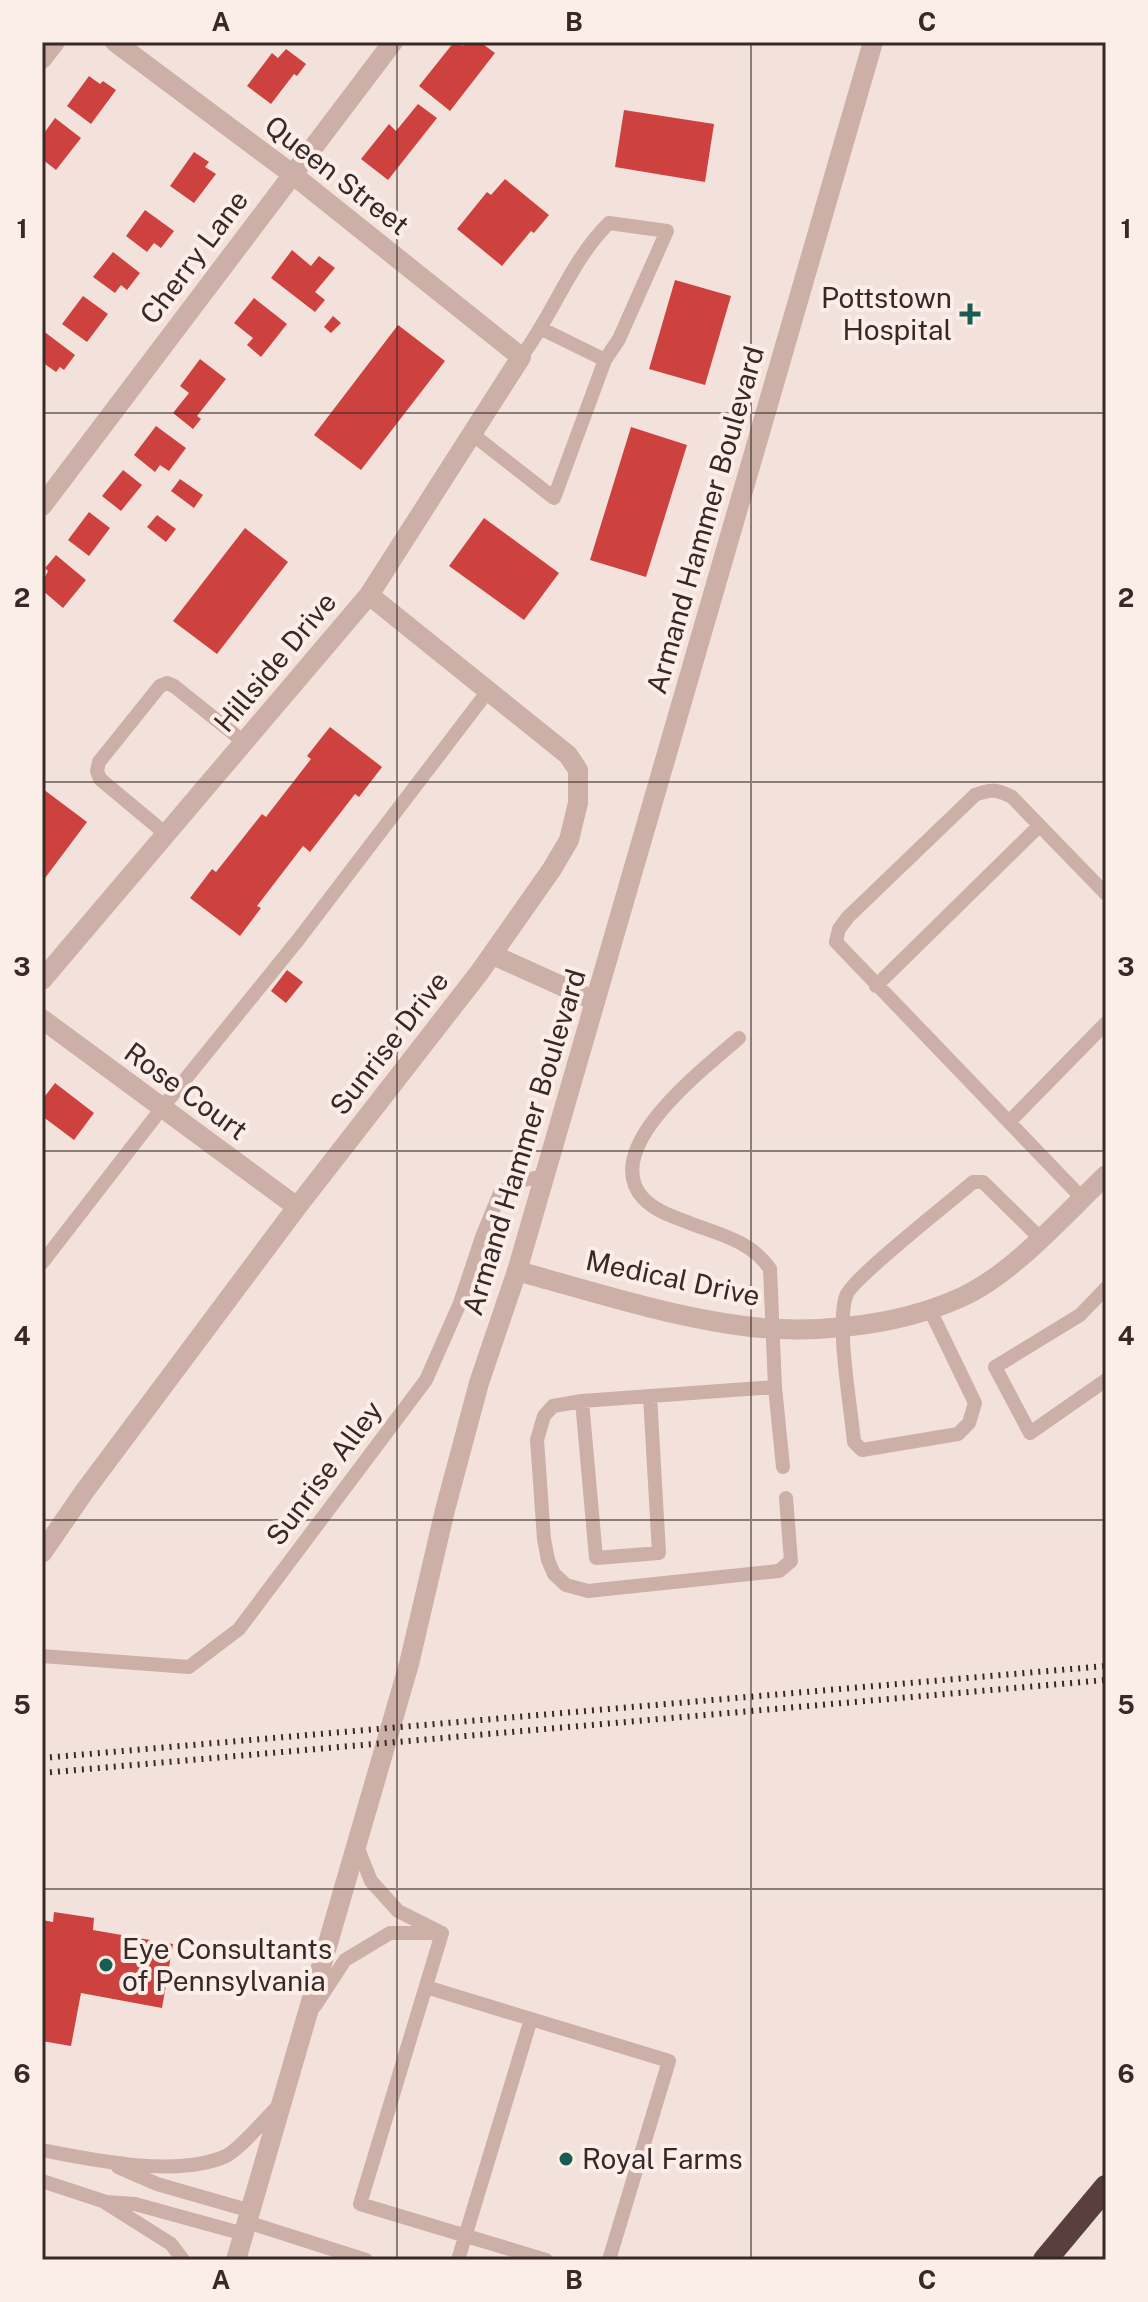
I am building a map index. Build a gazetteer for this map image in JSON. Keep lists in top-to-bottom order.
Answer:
{
  "streets": {
    "street": [
      "Queen Street",
      "Cherry Lane",
      "Armand Hammer Boulevard",
      "Hillside Drive",
      "Sunrise Drive",
      "Rose Court",
      "Medical Drive"
    ],
    "lane": ["Sunrise Alley"]
  },
  "crossings": [
    ["Queen Street", "Cherry Lane"],
    ["Queen Street", "Hillside Drive"],
    ["Armand Hammer Boulevard", "Medical Drive"],
    ["Armand Hammer Boulevard", "Sunrise Alley"],
    ["Hillside Drive", "Sunrise Drive"],
    ["Sunrise Drive", "Rose Court"]
  ],
  "places": {
    "health": ["Pottstown Hospital"],
    "other": ["Eye Consultants of Pennsylvania", "Royal Farms"]
  },
  "grid": {
    "columns": ["A", "B", "C"],
    "rows": [
      "1",
      "2",
      "3",
      "4",
      "5",
      "6"
    ]
  }
}
